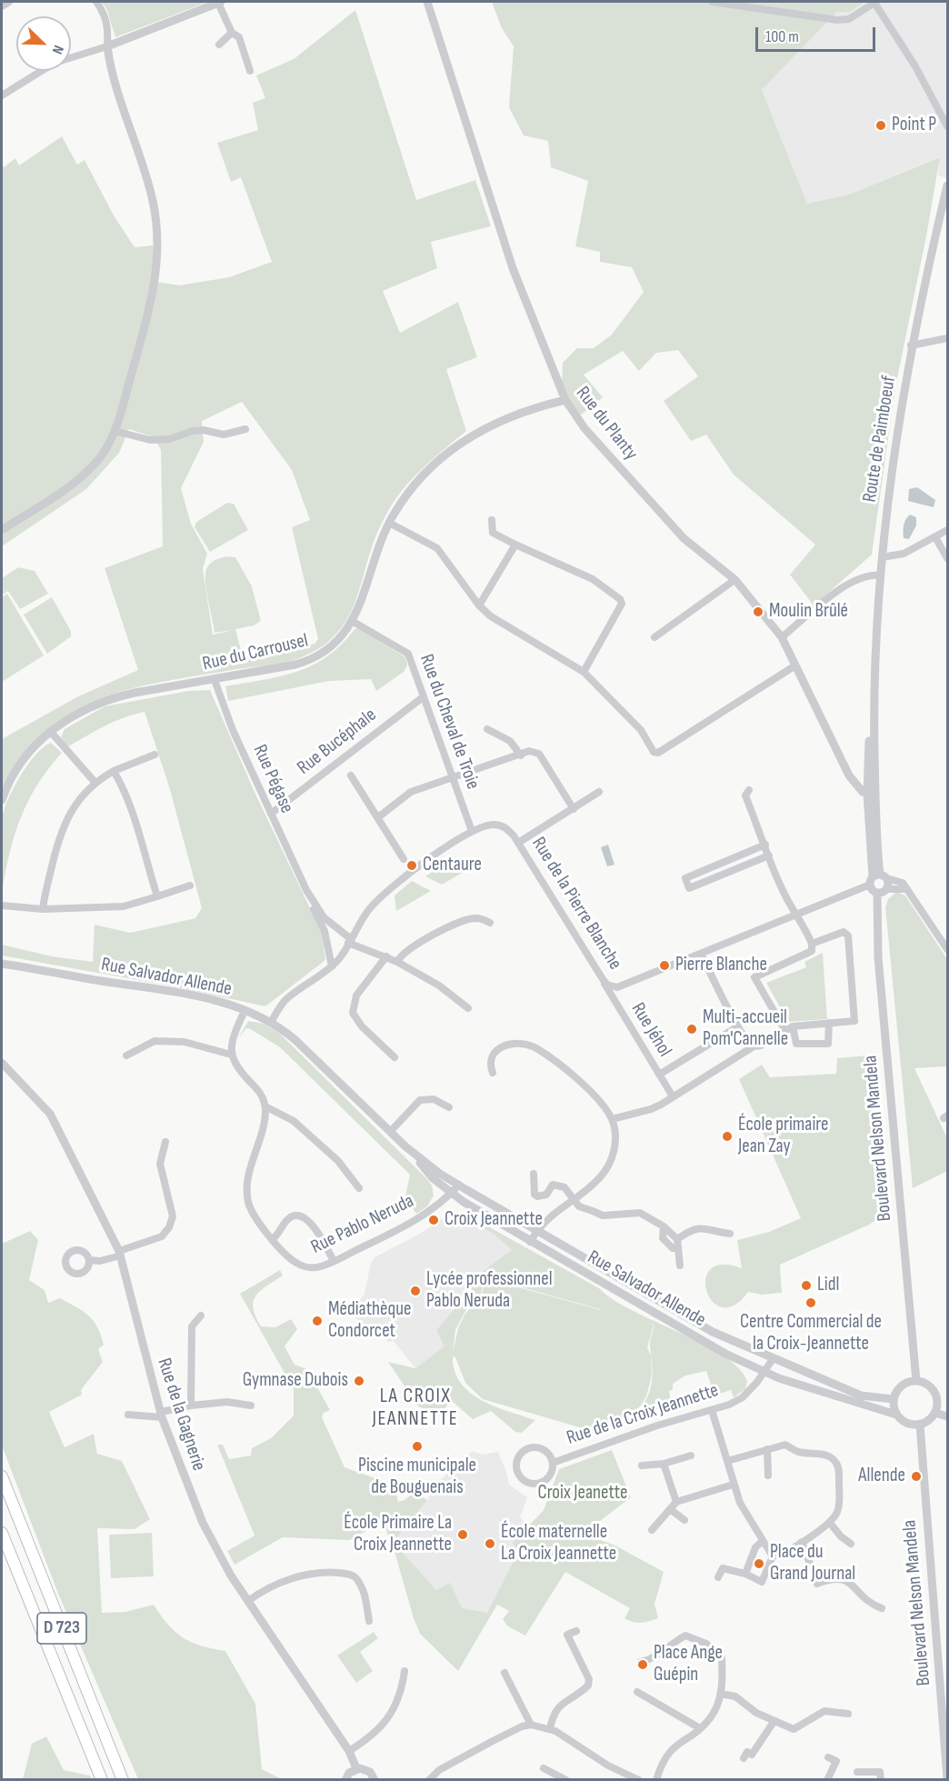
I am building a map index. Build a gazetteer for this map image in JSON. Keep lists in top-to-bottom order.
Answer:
{
  "streets": {
    "highway": ["D 723"],
    "street": [
      "Rue du Planty",
      "Route de Paimboeuf",
      "Rue du Carrousel",
      "Rue du Cheval de Troie",
      "Rue Bucéphale",
      "Rue Pégase",
      "Rue de la Pierre Blanche",
      "Rue Salvador Allende",
      "Rue Jéhol",
      "Boulevard Nelson Mandela",
      "Rue Pablo Neruda",
      "Rue de la Gagnerie",
      "Rue de la Croix Jeannette"
    ]
  },
  "crossings": [
    ["Rue du Planty", "Route de Paimboeuf"],
    ["Rue du Planty", "Rue du Carrousel"],
    ["Route de Paimboeuf", "Rue de la Pierre Blanche"],
    ["Route de Paimboeuf", "Boulevard Nelson Mandela"],
    ["Rue du Carrousel", "Rue du Cheval de Troie"],
    ["Rue du Carrousel", "Rue Pégase"],
    ["Rue du Cheval de Troie", "Rue Bucéphale"],
    ["Rue du Cheval de Troie", "Rue de la Pierre Blanche"],
    ["Rue Bucéphale", "Rue Pégase"],
    ["Rue Pégase", "Rue de la Pierre Blanche"],
    ["Rue de la Pierre Blanche", "Rue Salvador Allende"],
    ["Rue de la Pierre Blanche", "Rue Jéhol"],
    ["Rue de la Pierre Blanche", "Boulevard Nelson Mandela"],
    ["Rue Salvador Allende", "Boulevard Nelson Mandela"],
    ["Rue Salvador Allende", "Rue Pablo Neruda"],
    ["Rue Salvador Allende", "Rue de la Croix Jeannette"]
  ],
  "districts": ["LA CROIX JEANNETTE"],
  "parks": ["Croix Jeanette"],
  "places": [
    "Point P",
    "Moulin Brûlé",
    "Centaure",
    "Pierre Blanche",
    "Multi-accueil Pom'Cannelle",
    "École primaire Jean Zay",
    "Croix Jeannette",
    "Lidl",
    "Lycée professionnel Pablo Neruda",
    "Centre Commercial de la Croix-Jeannette",
    "Médiathèque Condorcet",
    "Gymnase Dubois",
    "Piscine municipale de Bouguenais",
    "Allende",
    "École Primaire La Croix Jeannette",
    "École maternelle La Croix Jeannette",
    "Place du Grand Journal",
    "Place Ange Guépin"
  ],
  "scale_bar": "100 m",
  "north": "bottom right"
}
